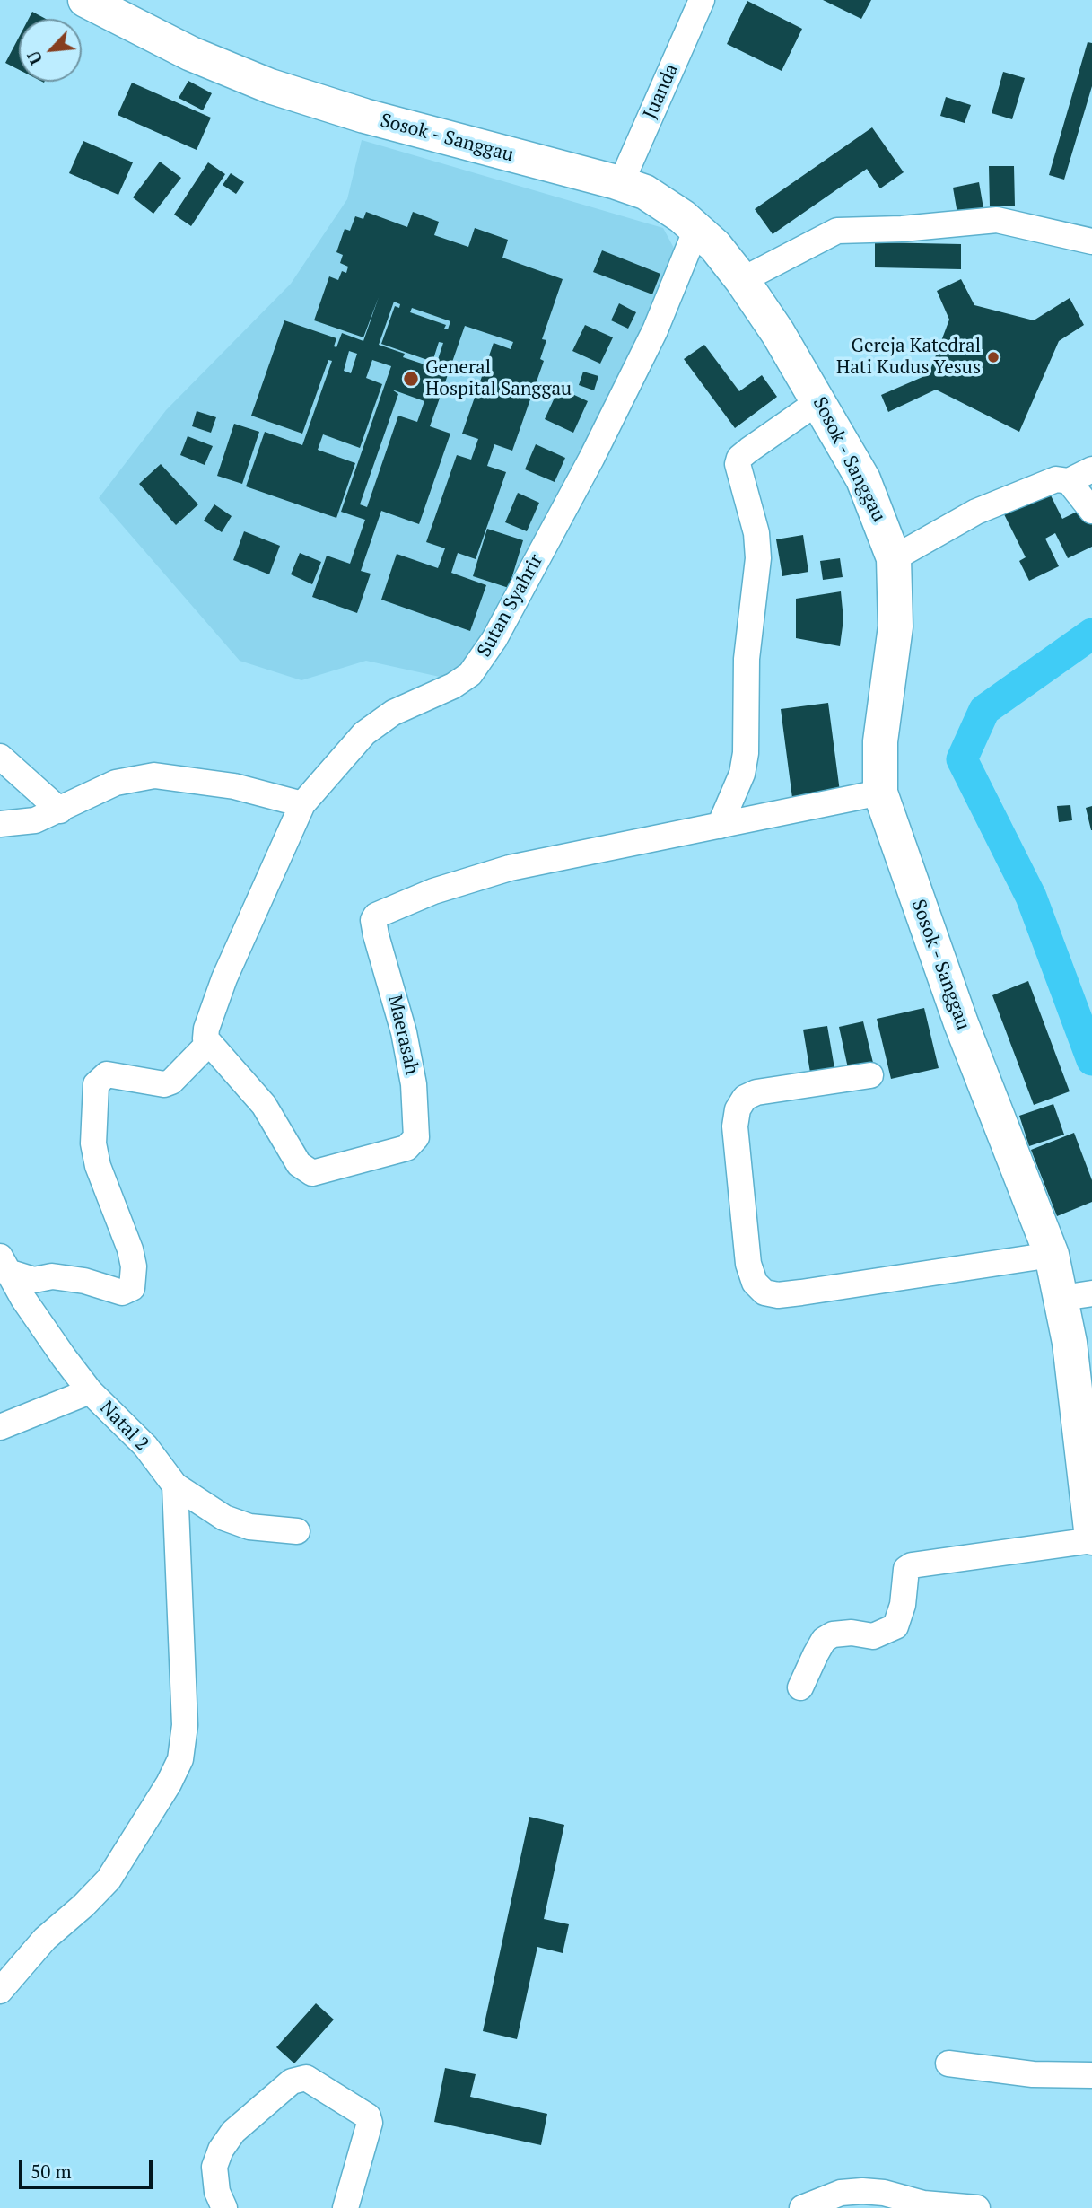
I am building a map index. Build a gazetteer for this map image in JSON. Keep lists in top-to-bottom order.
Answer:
{
  "streets": {
    "highway": ["Sosok - Sanggau"],
    "street": [
      "Juanda",
      "Sutan Syahrir",
      "Maerasah",
      "Natal 2"
    ]
  },
  "crossings": [
    ["Juanda", "Sosok - Sanggau"],
    ["Sosok - Sanggau", "Sutan Syahrir"],
    ["Sosok - Sanggau", "Maerasah"]
  ],
  "places": ["Gereja Katedral Hati Kudus Yesus", "General Hospital Sanggau"],
  "scale_bar": "50 m",
  "north": "bottom left"
}
